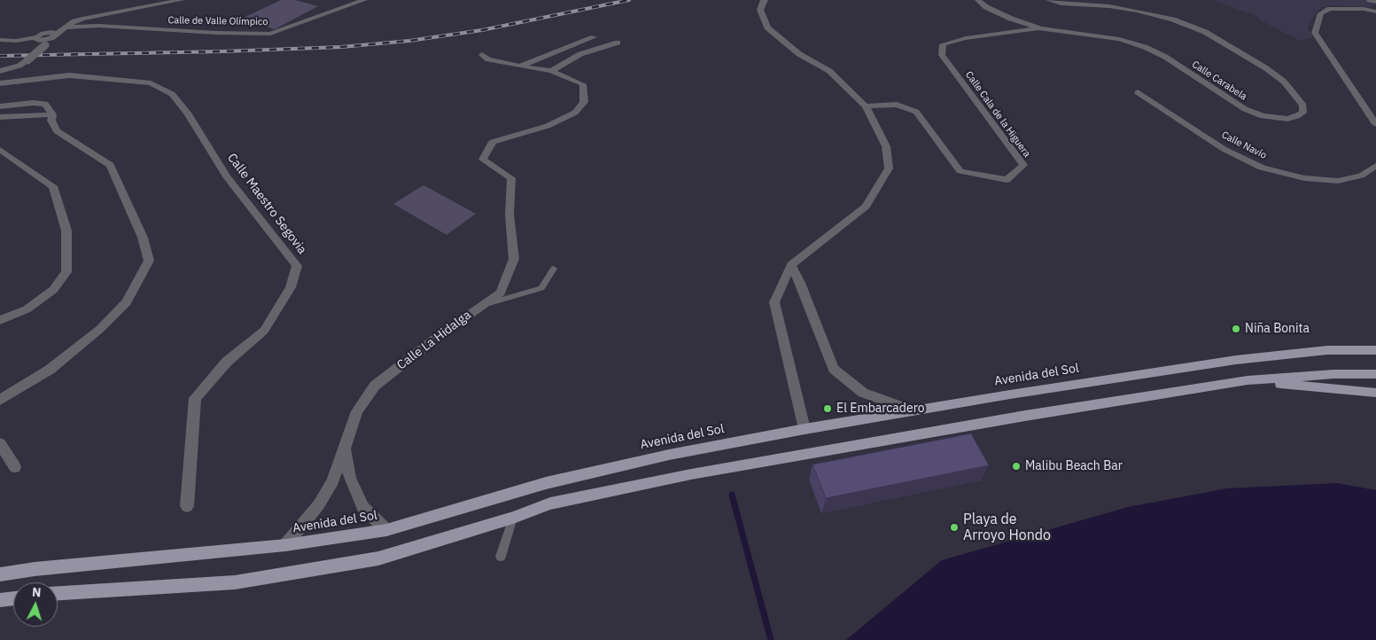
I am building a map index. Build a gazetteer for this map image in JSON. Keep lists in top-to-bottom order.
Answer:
{
  "streets": {
    "main road": ["Avenida del Sol"],
    "street": [
      "Calle de Valle Olímpico",
      "Calle Carabela",
      "Calle Cala de la Higuera",
      "Calle Navío",
      "Calle Maestro Segovia",
      "Calle La Hidalga"
    ]
  },
  "crossings": [
    ["Calle Carabela", "Calle Cala de la Higuera"],
    ["Calle La Hidalga", "Avenida del Sol"]
  ],
  "places": [
    "Niña Bonita",
    "El Embarcadero",
    "Malibu Beach Bar",
    "Playa de Arroyo Hondo"
  ],
  "north": "top"
}
